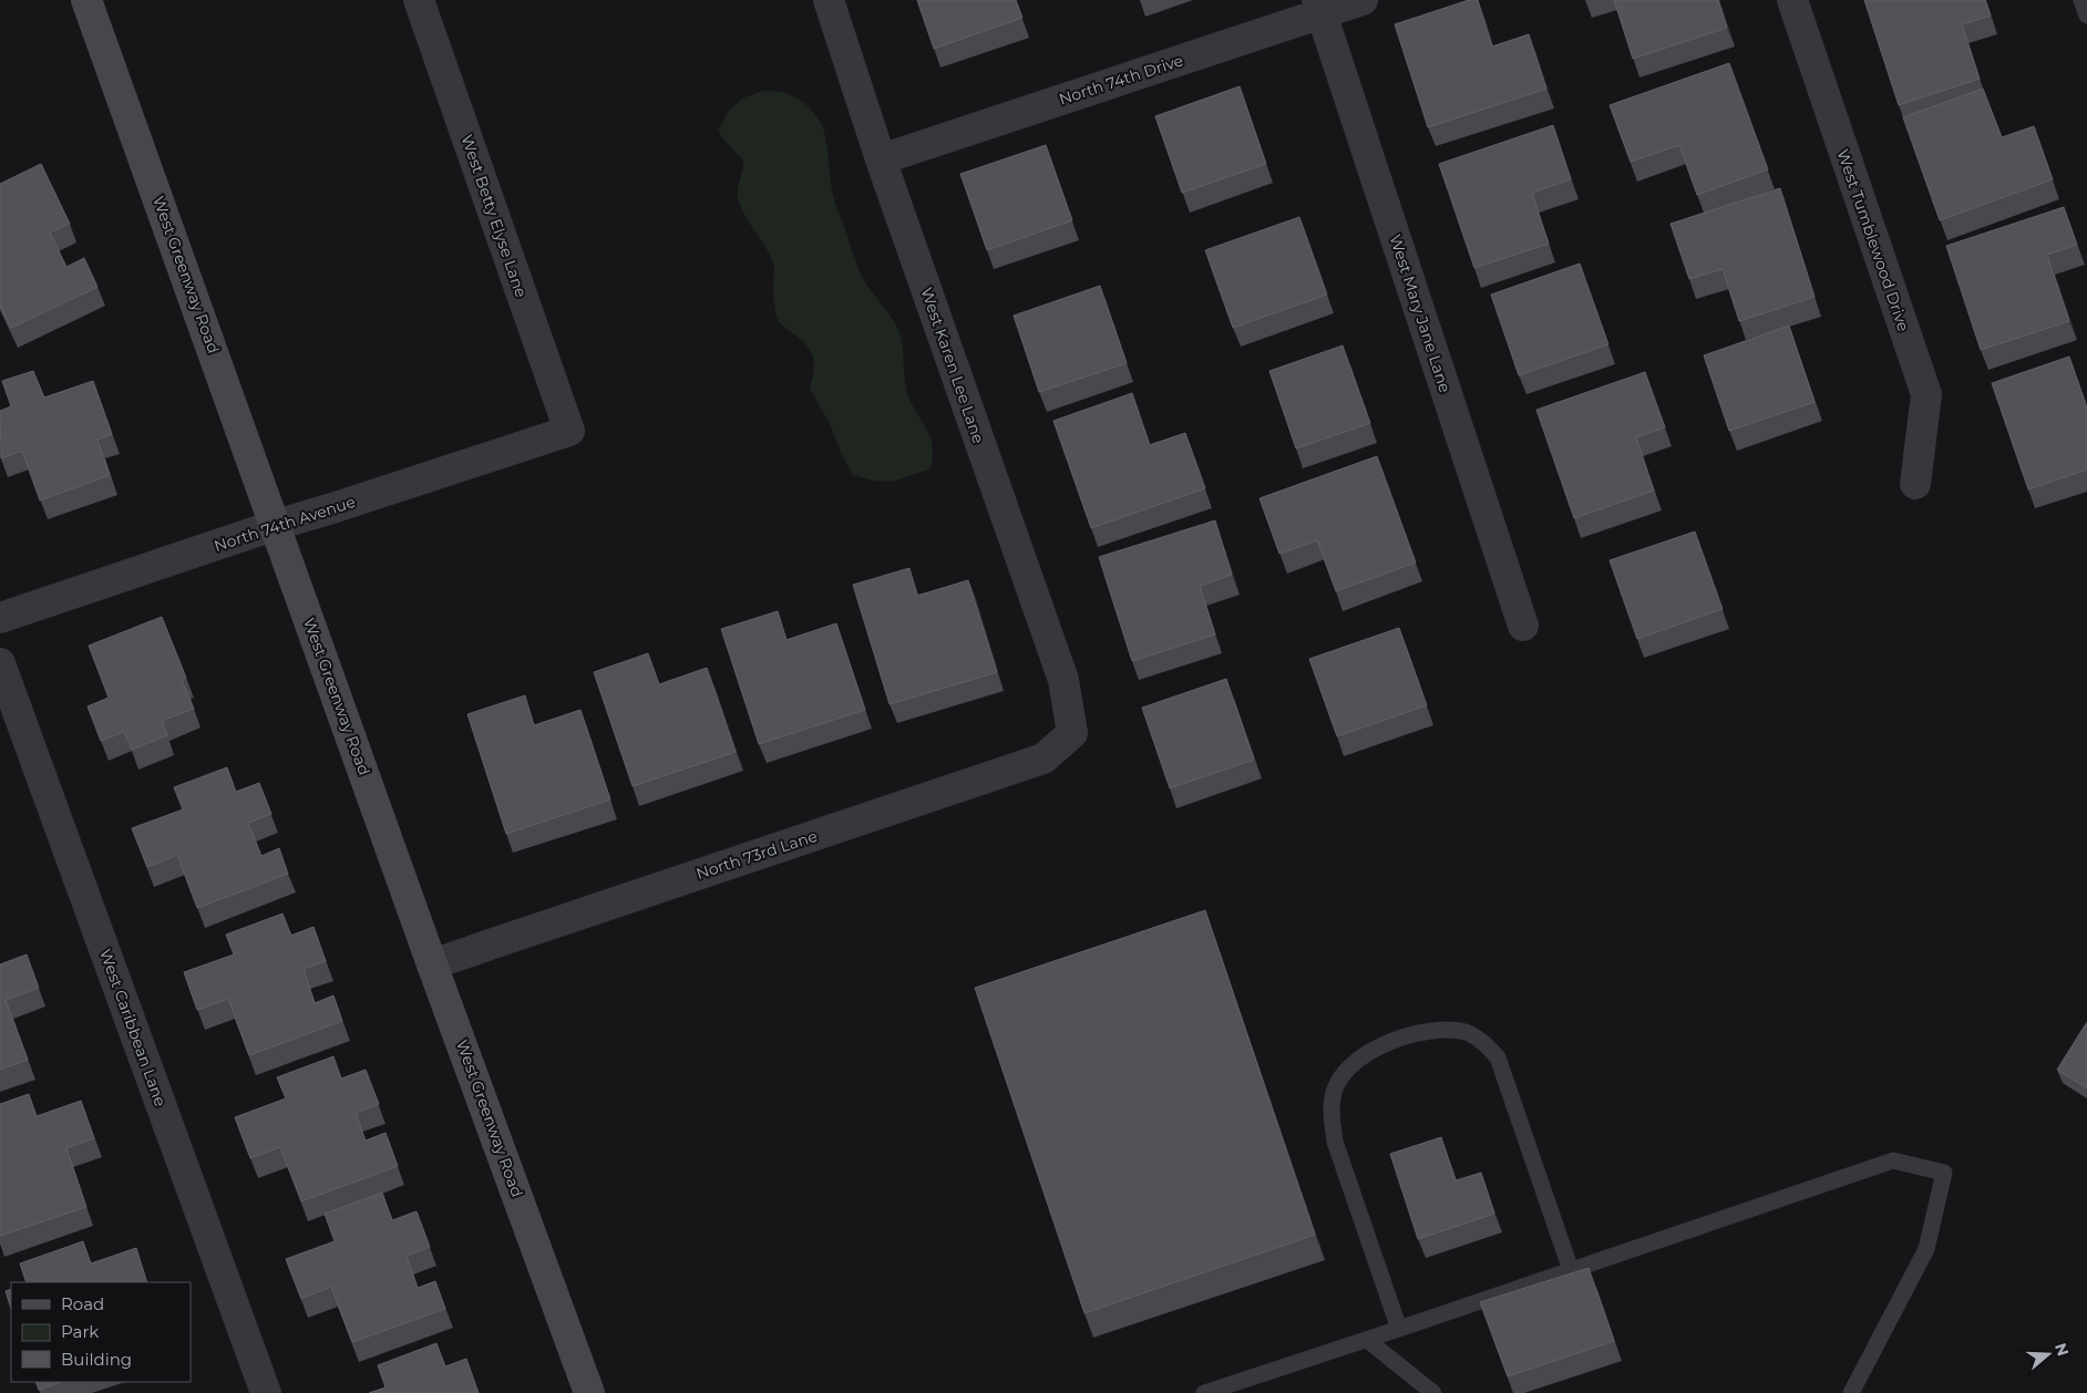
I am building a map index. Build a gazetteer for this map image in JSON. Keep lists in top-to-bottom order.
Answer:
{
  "streets": {
    "street": [
      "North 74th Drive",
      "West Betty Elyse Lane",
      "West Tumblewood Drive",
      "West Greenway Road",
      "West Mary Jane Lane",
      "West Karen Lee Lane",
      "North 74th Avenue",
      "North 73rd Lane",
      "West Caribbean Lane"
    ]
  },
  "crossings": [
    ["North 74th Drive", "West Mary Jane Lane"],
    ["North 74th Drive", "West Karen Lee Lane"],
    ["West Betty Elyse Lane", "North 74th Avenue"],
    ["West Greenway Road", "North 74th Avenue"],
    ["West Greenway Road", "North 73rd Lane"],
    ["West Karen Lee Lane", "North 73rd Lane"]
  ],
  "legend": ["Road", "Park", "Building"],
  "north": "right"
}
